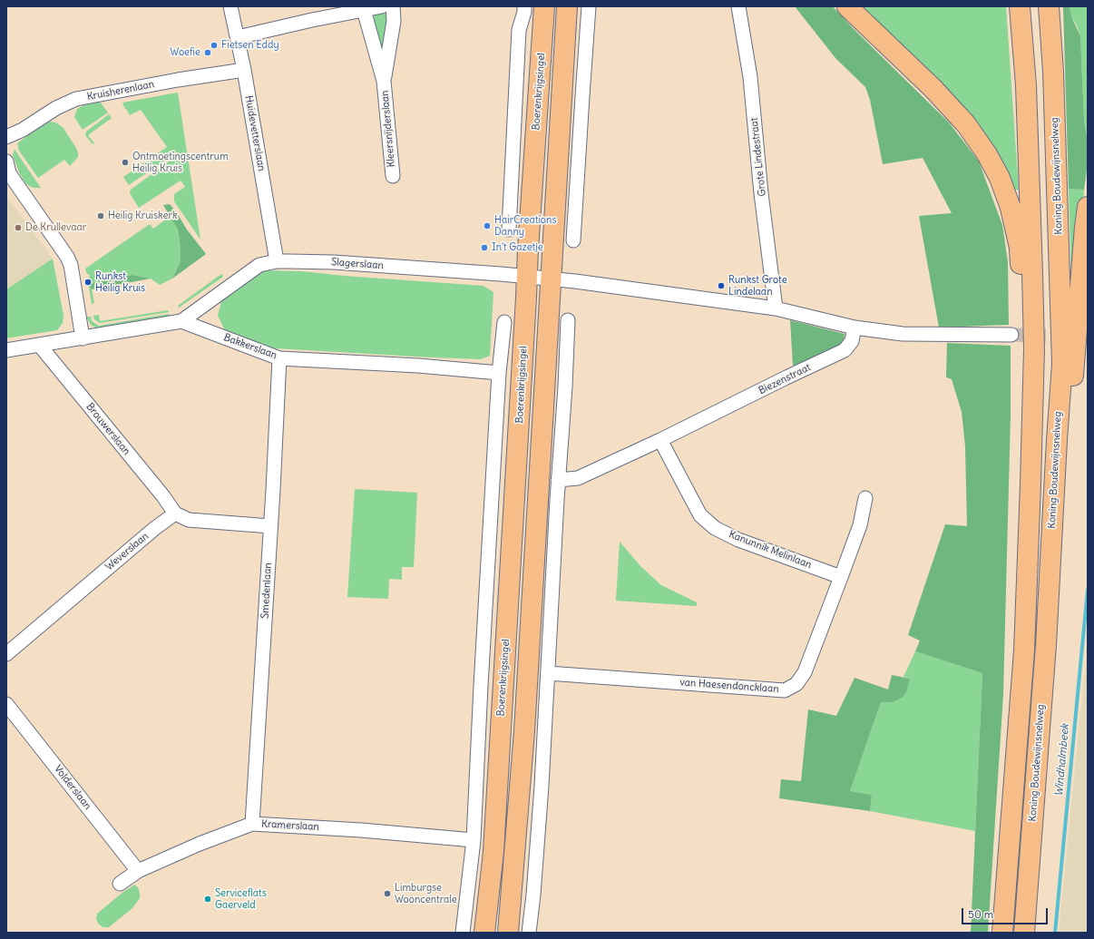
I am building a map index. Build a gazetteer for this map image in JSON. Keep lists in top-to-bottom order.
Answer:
{
  "streets": {
    "highway": ["Boerenkrijgsingel", "Koning Boudewijnsnelweg"],
    "street": [
      "Kruisherenlaan",
      "Kleersnijderslaan",
      "Huidevetterslaan",
      "Grote Lindestraat",
      "Slagerslaan",
      "Bakkerslaan",
      "Biezenstraat",
      "Brouwerslaan",
      "Kanunnik Melinlaan",
      "Weverslaan",
      "Smedenlaan",
      "van Haesendoncklaan",
      "Volderslaan",
      "Kramerslaan"
    ]
  },
  "crossings": [
    ["Kruisherenlaan", "Huidevetterslaan"],
    ["Boerenkrijgsingel", "Slagerslaan"],
    ["Huidevetterslaan", "Slagerslaan"],
    ["Slagerslaan", "Bakkerslaan"],
    ["Bakkerslaan", "Smedenlaan"],
    ["Biezenstraat", "Kanunnik Melinlaan"],
    ["Brouwerslaan", "Weverslaan"],
    ["Kanunnik Melinlaan", "van Haesendoncklaan"],
    ["Smedenlaan", "Kramerslaan"],
    ["Volderslaan", "Kramerslaan"]
  ],
  "water": ["Windhalmbeek"],
  "places": [
    "Fietsen Eddy",
    "Woefie",
    "Ontmoetingscentrum Heilig Kruis",
    "Heilig Kruiskerk",
    "HairCreations Danny",
    "De Krullevaar",
    "In't Gazetje",
    "Runkst Heilig Kruis",
    "Runkst Grote Lindelaan",
    "Limburgse Wooncentrale",
    "Serviceflats Gaerveld"
  ],
  "scale_bar": "50 m"
}
